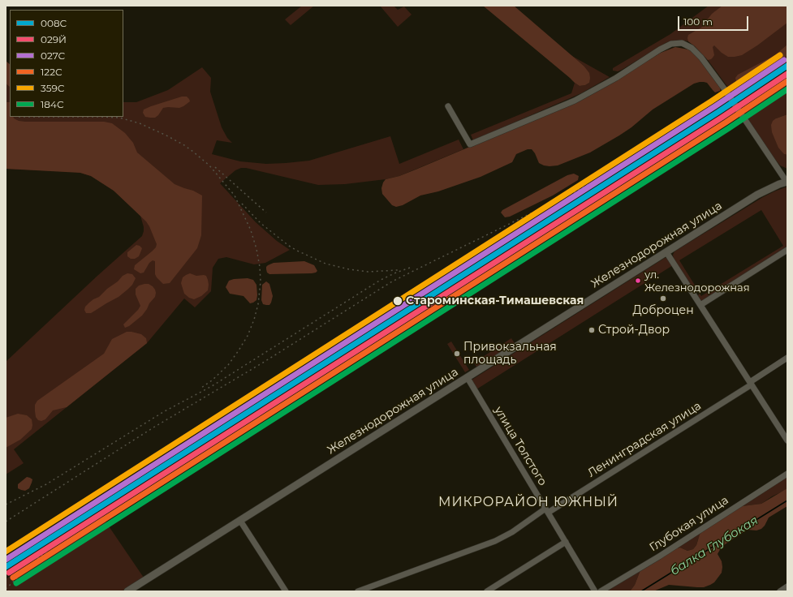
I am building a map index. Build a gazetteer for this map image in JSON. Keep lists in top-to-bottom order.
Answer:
{
  "streets": {
    "main road": ["Железнодорожная улица"],
    "street": ["Ленинградская улица", "улица Толстого", "Глубокая улица"]
  },
  "crossings": [
    ["Железнодорожная улица", "улица Толстого"],
    ["Ленинградская улица", "улица Толстого"]
  ],
  "districts": ["МИКРОРАЙОН ЮЖНЫЙ"],
  "water": ["балка Глубокая"],
  "places": [
    "ул. Железнодорожная",
    "Доброцен",
    "Староминская-Тимашевская",
    "Строй-Двор",
    "Привокзальная площадь"
  ],
  "lines": [
    "transit line 359С",
    "transit line 027С",
    "transit line 008С",
    "transit line 029Й",
    "transit line 122С",
    "transit line 184С"
  ],
  "legend": [
    "008С",
    "029Й",
    "027С",
    "122С",
    "359С",
    "184С"
  ],
  "scale_bar": "100 m"
}
